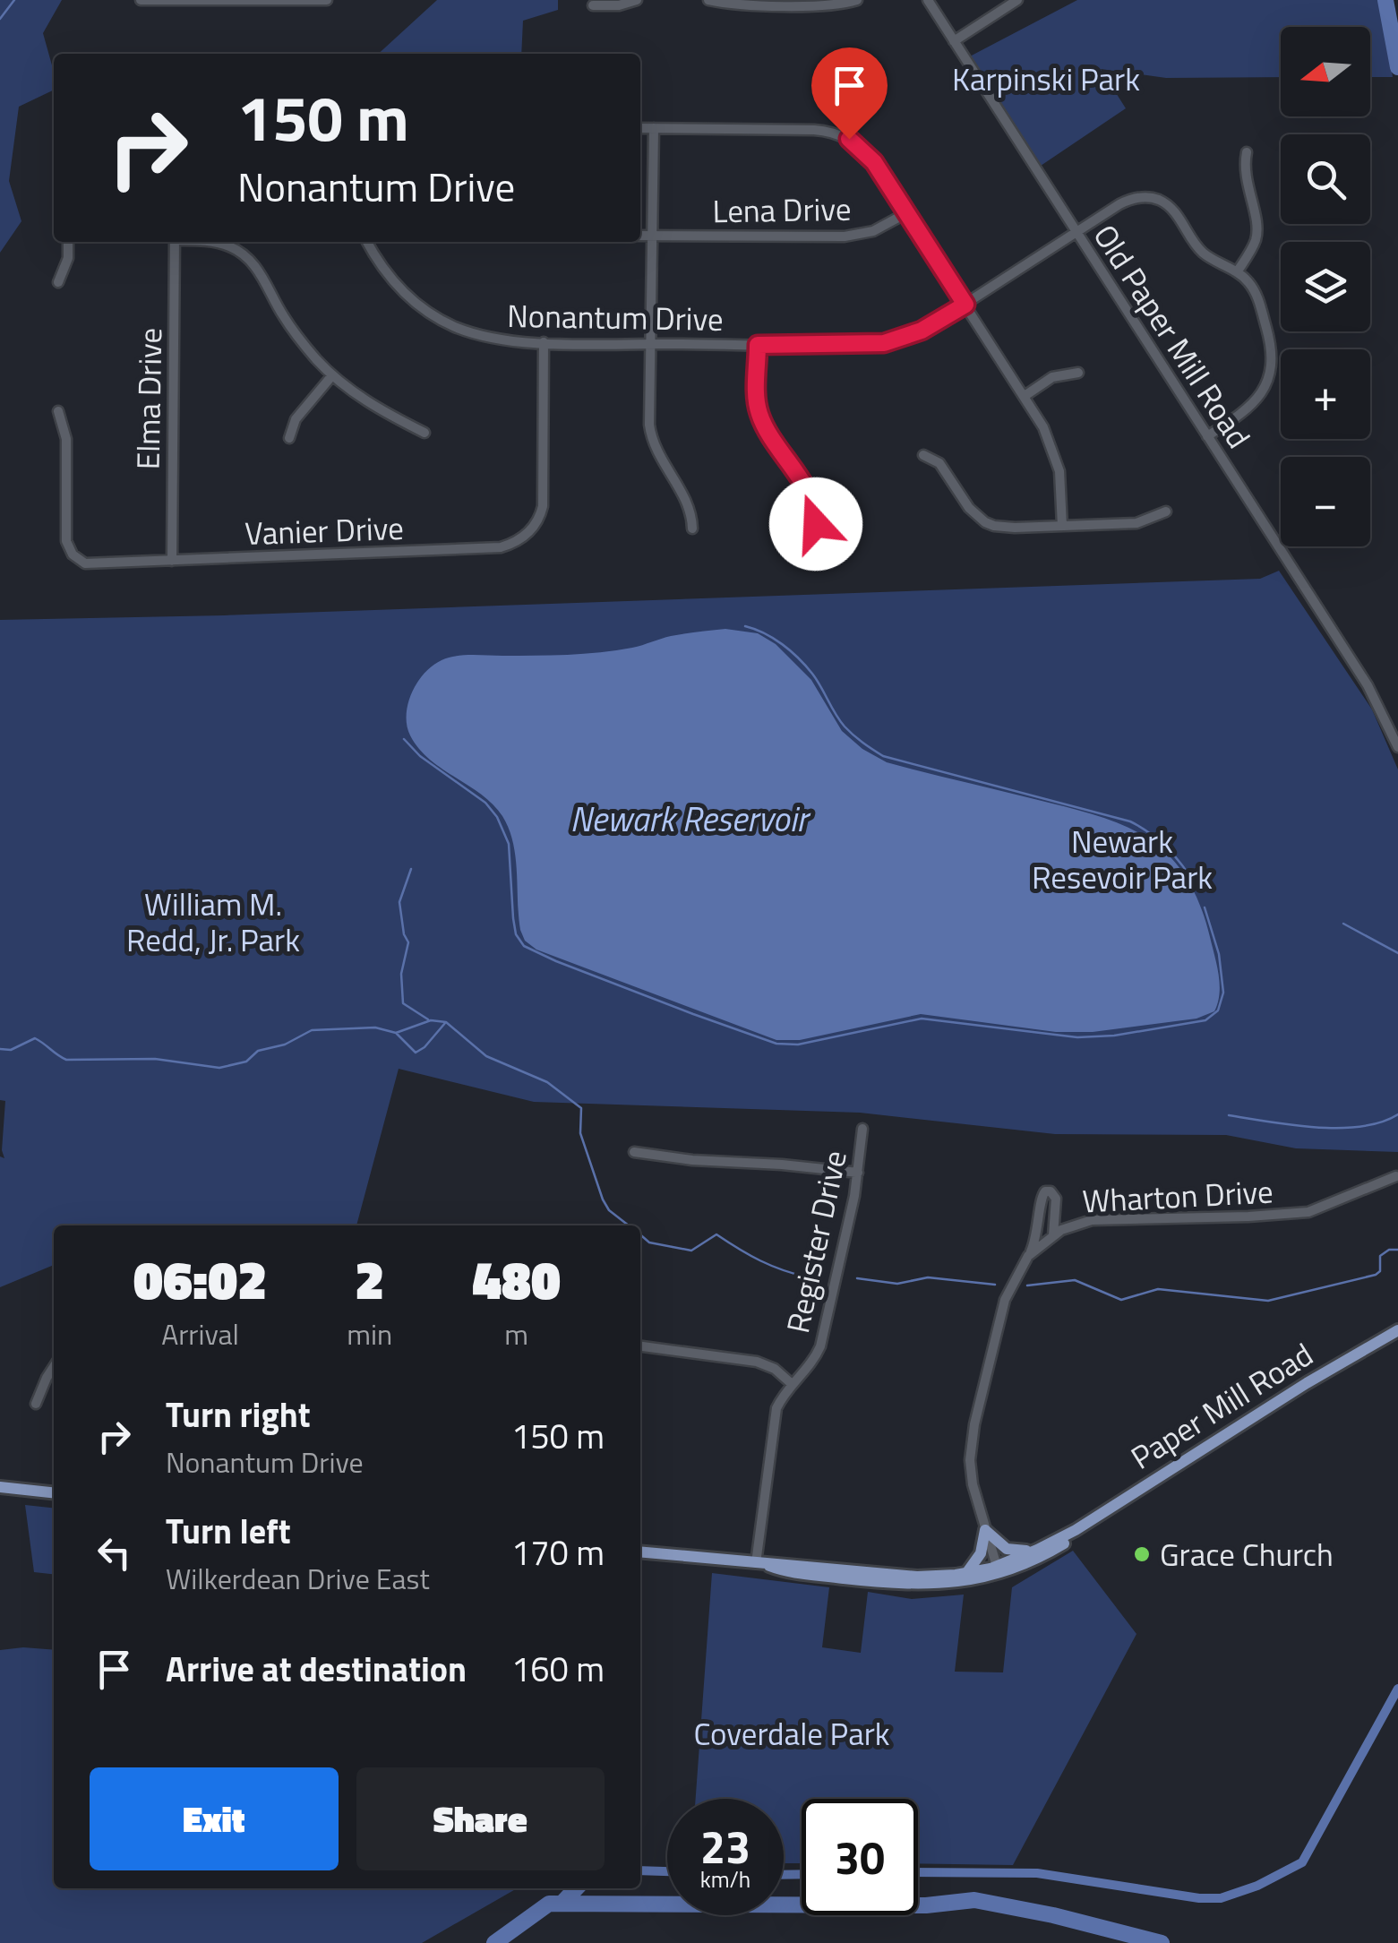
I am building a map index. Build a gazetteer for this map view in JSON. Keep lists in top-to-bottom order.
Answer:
{
  "streets": {
    "main road": ["Paper Mill Road"],
    "street": [
      "Lena Drive",
      "Nonantum Drive",
      "Old Paper Mill Road",
      "Elma Drive",
      "Vanier Drive",
      "Wharton Drive",
      "Register Drive"
    ]
  },
  "crossings": [
    ["Nonantum Drive", "Old Paper Mill Road"],
    ["Nonantum Drive", "Vanier Drive"],
    ["Elma Drive", "Vanier Drive"],
    ["Wharton Drive", "Paper Mill Road"],
    ["Register Drive", "Paper Mill Road"]
  ],
  "water": ["Newark Reservoir"],
  "parks": [
    "Karpinski Park",
    "Newark Resevoir Park",
    "William M. Redd, Jr. Park",
    "Coverdale Park"
  ],
  "places": ["Grace Church"],
  "north": "left",
  "page": {
    "map_buttons": ["+", "−"],
    "turn": ["150 m", "Nonantum Drive"],
    "eta": [
      "06:02",
      "Arrival",
      "2",
      "min",
      "480",
      "m"
    ],
    "list": [
      {
        "name": "Turn right",
        "note": "Nonantum Drive",
        "value": "150 m"
      },
      {
        "name": "Turn left",
        "note": "Wilkerdean Drive East",
        "value": "170 m"
      },
      {
        "name": "Arrive at destination",
        "value": "160 m"
      }
    ],
    "buttons": ["Exit", "Share"],
    "speed": "23 km/h",
    "limit": "30"
  }
}
